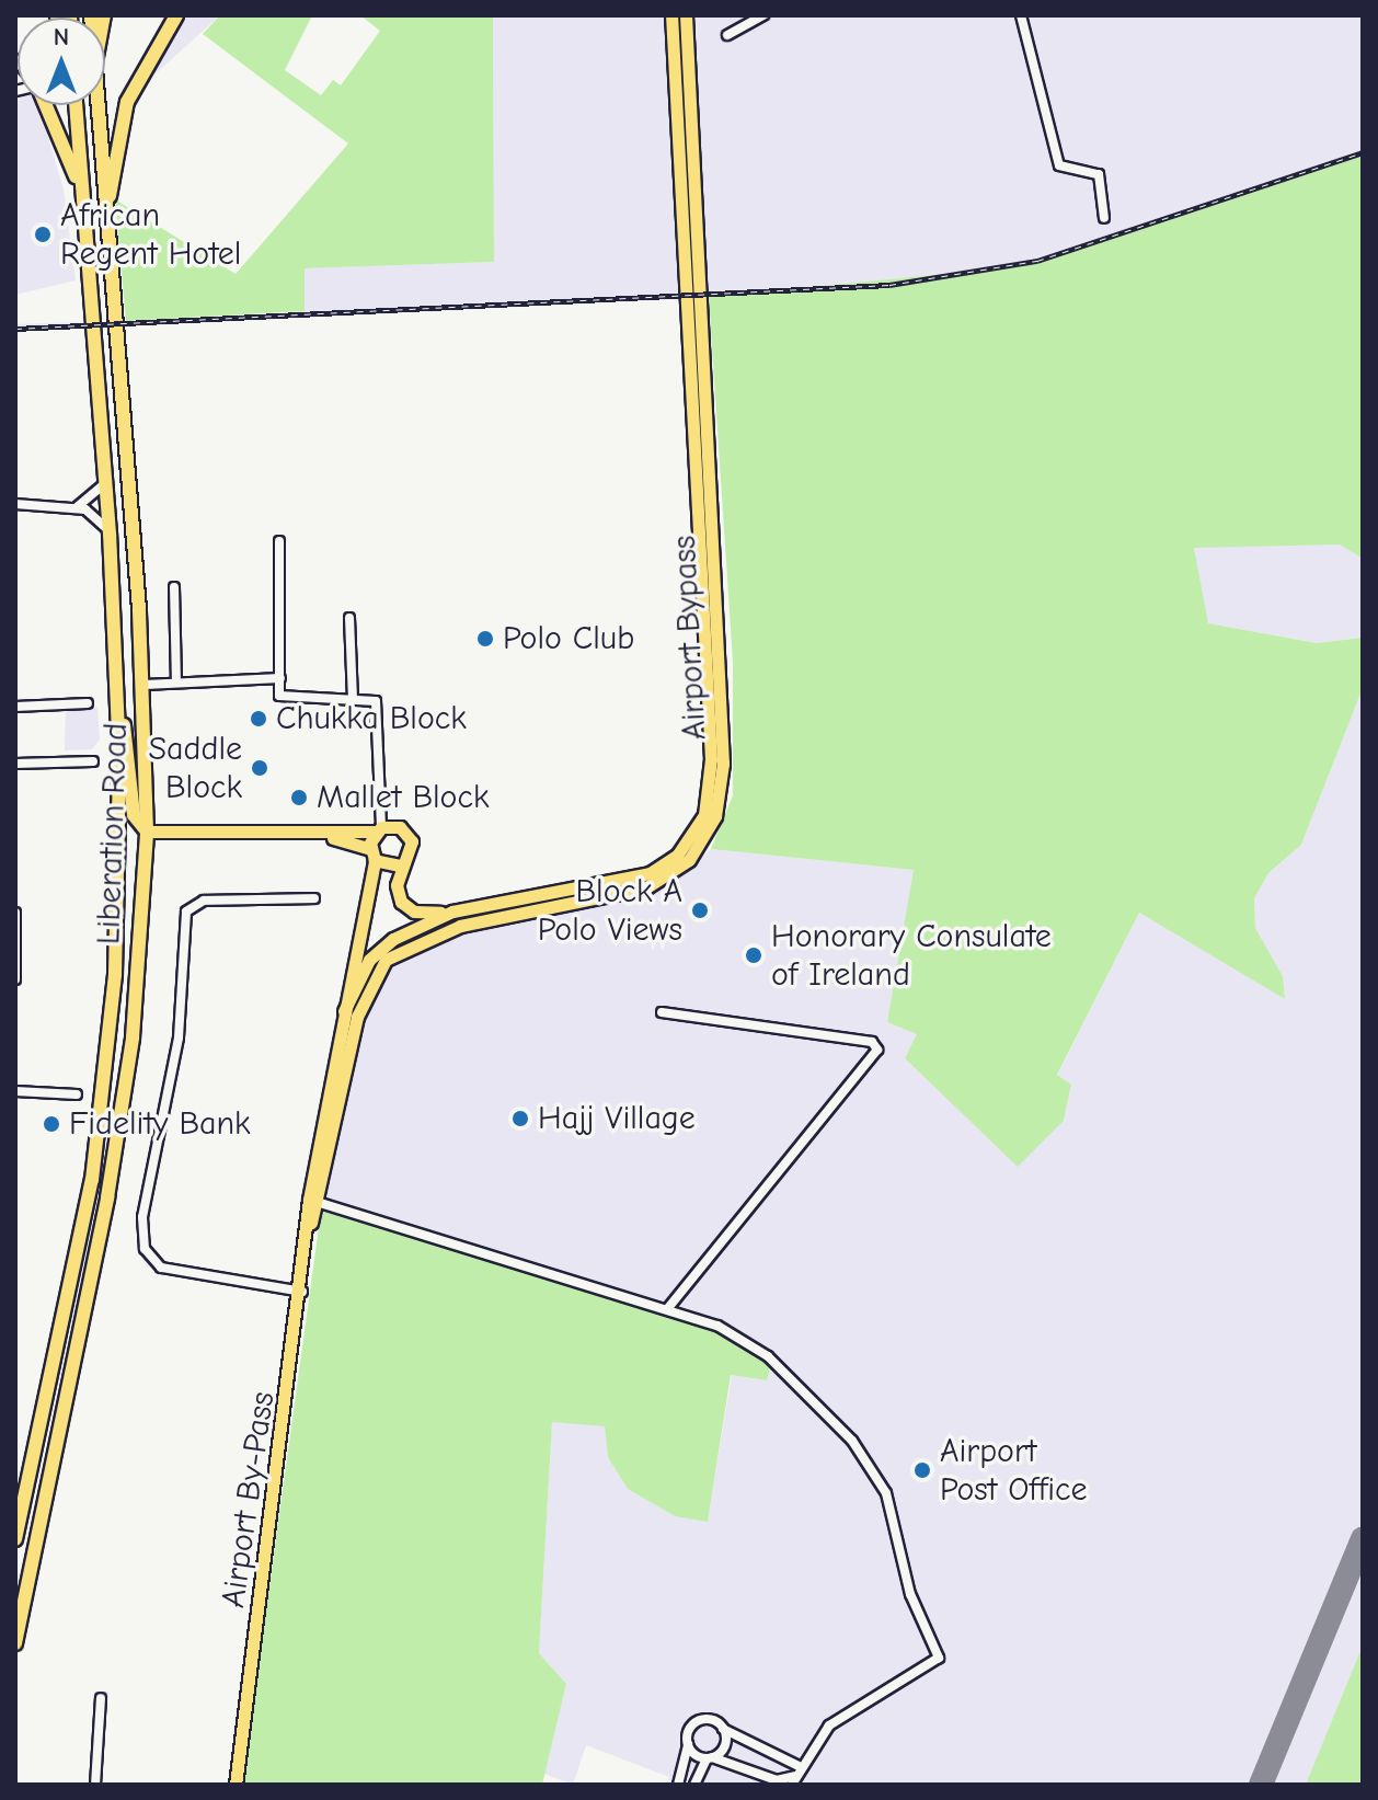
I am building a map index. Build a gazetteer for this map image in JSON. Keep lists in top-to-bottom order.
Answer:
{
  "streets": {
    "highway": ["Liberation Road"],
    "main road": ["Airport Bypass", "Airport By-Pass"]
  },
  "crossings": [
    ["Airport Bypass", "Airport By-Pass"]
  ],
  "places": [
    "African Regent Hotel",
    "Polo Club",
    "Chukka Block",
    "Saddle Block",
    "Mallet Block",
    "Block A Polo Views",
    "Honorary Consulate of Ireland",
    "Hajj Village",
    "Fidelity Bank",
    "Airport Post Office"
  ],
  "north": "top"
}
